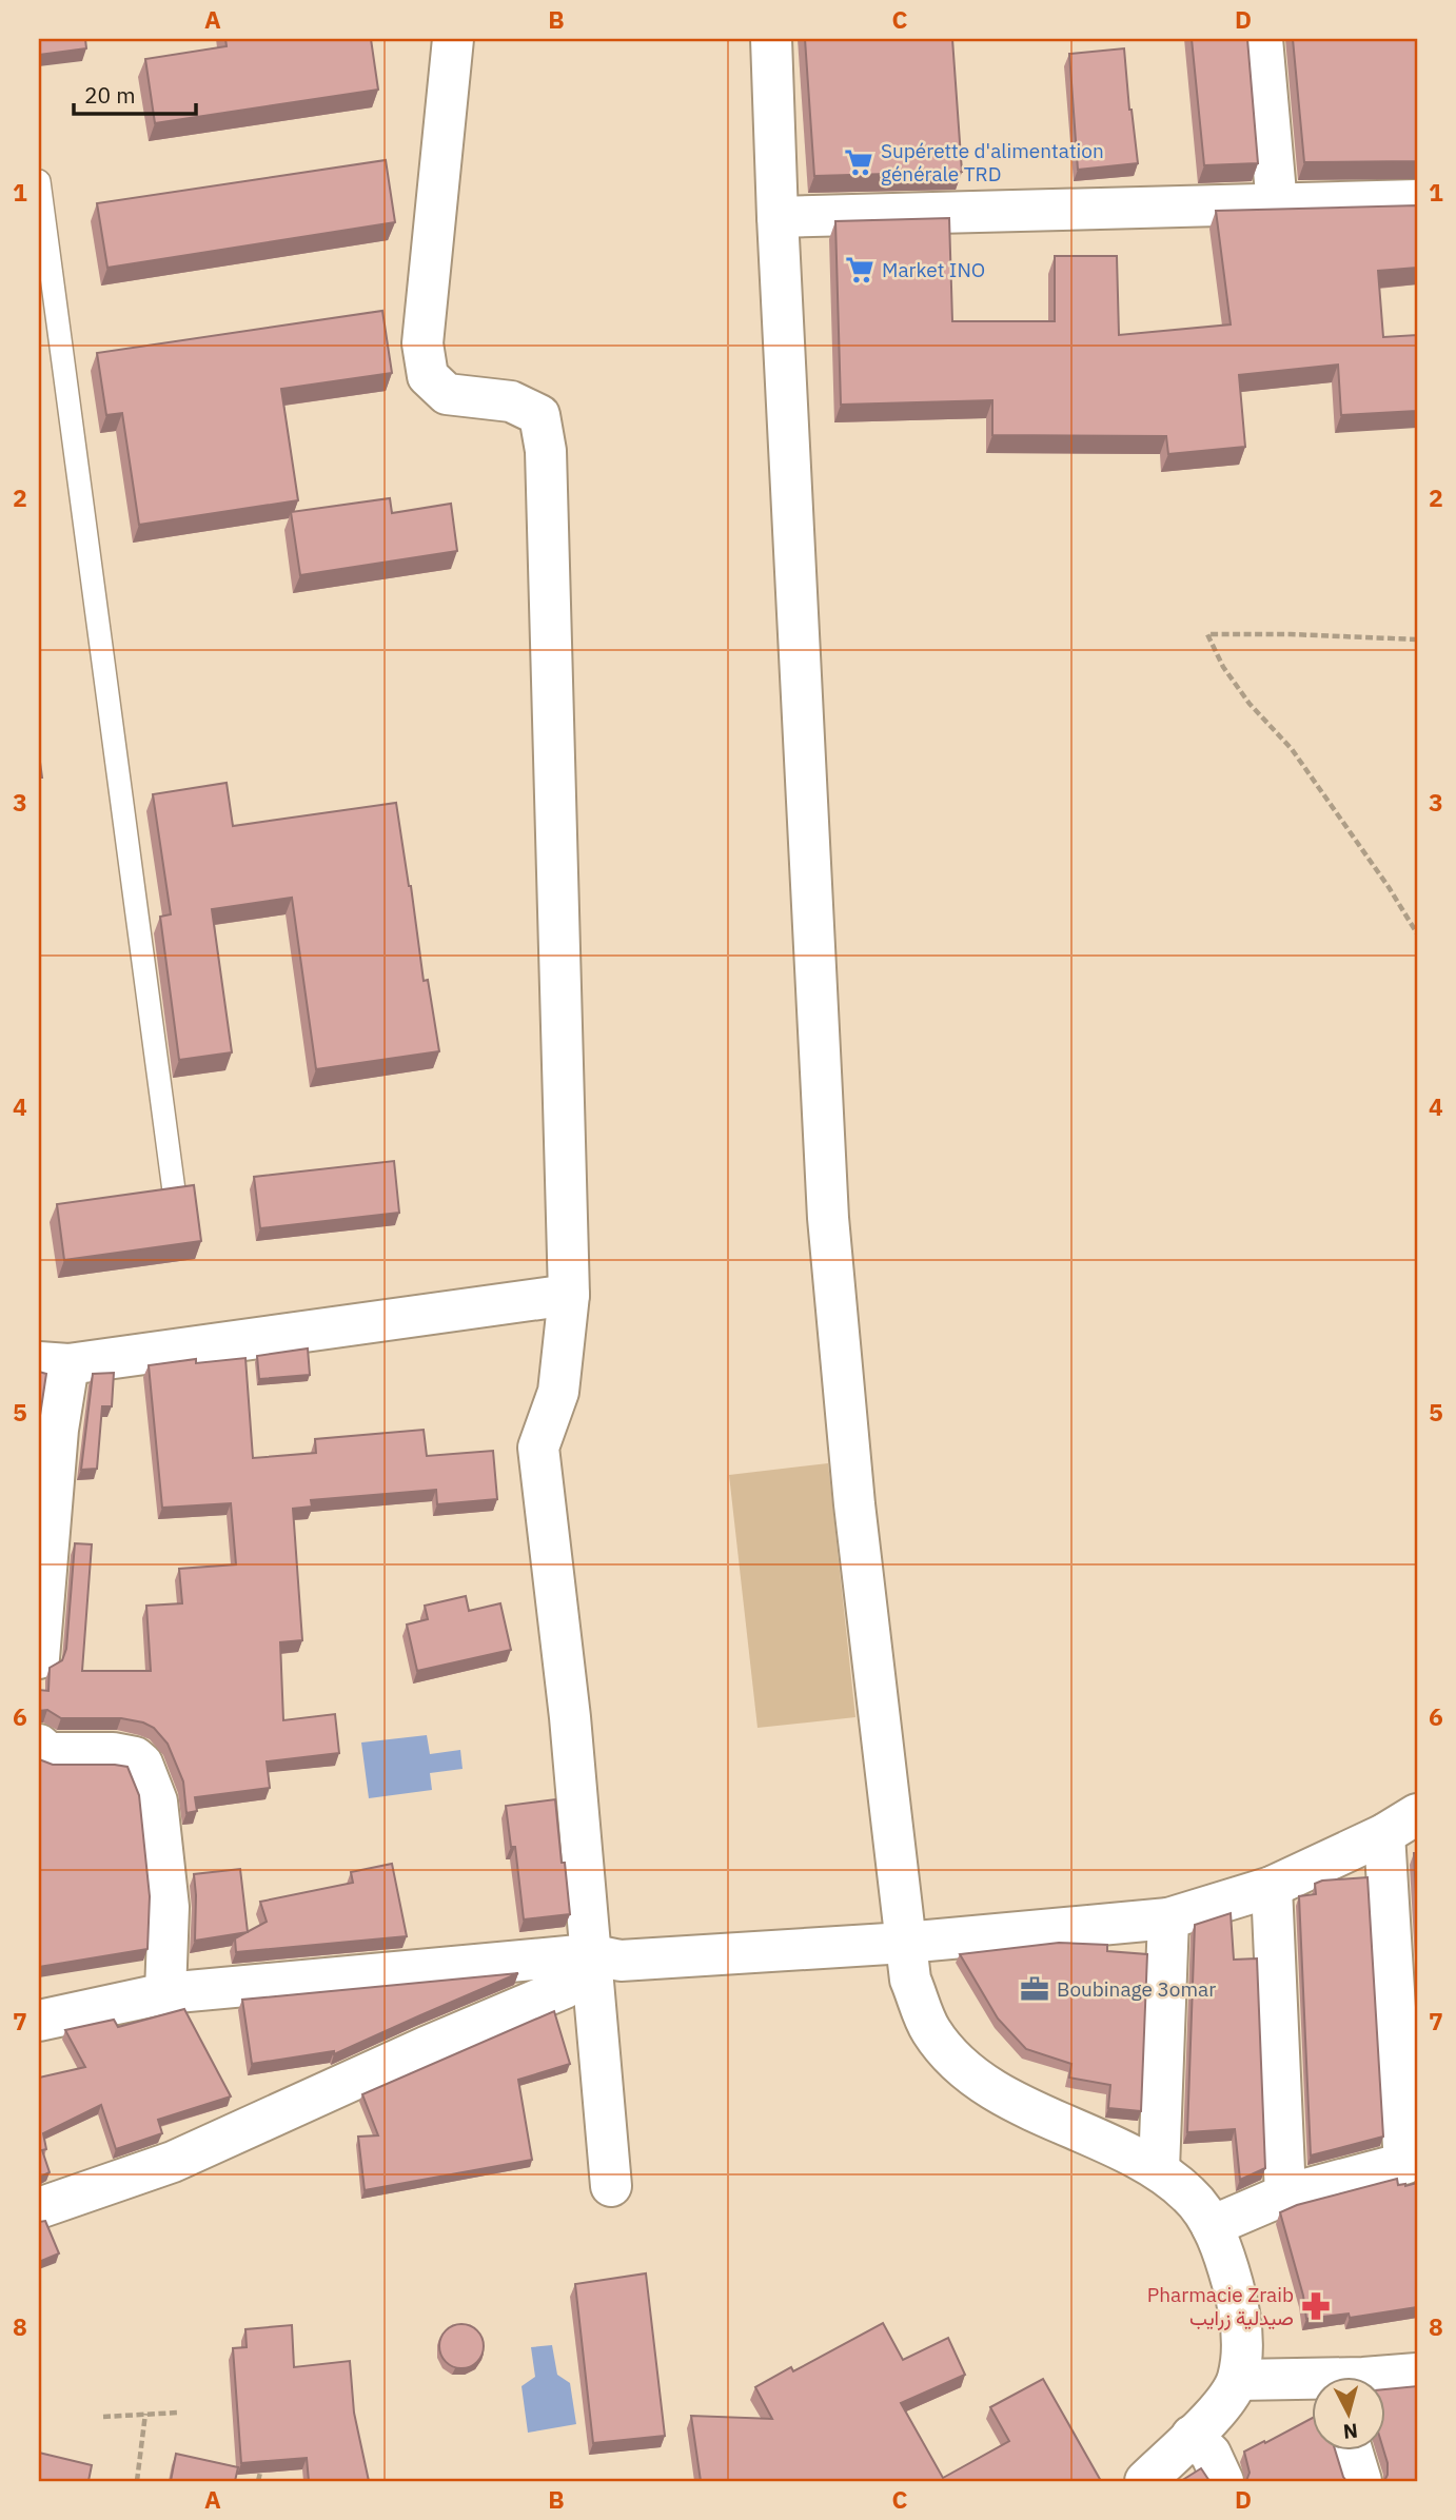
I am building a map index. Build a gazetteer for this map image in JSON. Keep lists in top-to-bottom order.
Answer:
{
  "places": {
    "supermarket": ["Supérette d'alimentation générale TRD", "Market INO"],
    "office": ["Boubinage 3omar"],
    "pharmacy": ["Pharmacie Zraib صيدلية زرايب"]
  },
  "scale_bar": "20 m",
  "north": "bottom",
  "grid": {
    "columns": [
      "A",
      "B",
      "C",
      "D"
    ],
    "rows": [
      "1",
      "2",
      "3",
      "4",
      "5",
      "6",
      "7",
      "8"
    ]
  }
}
